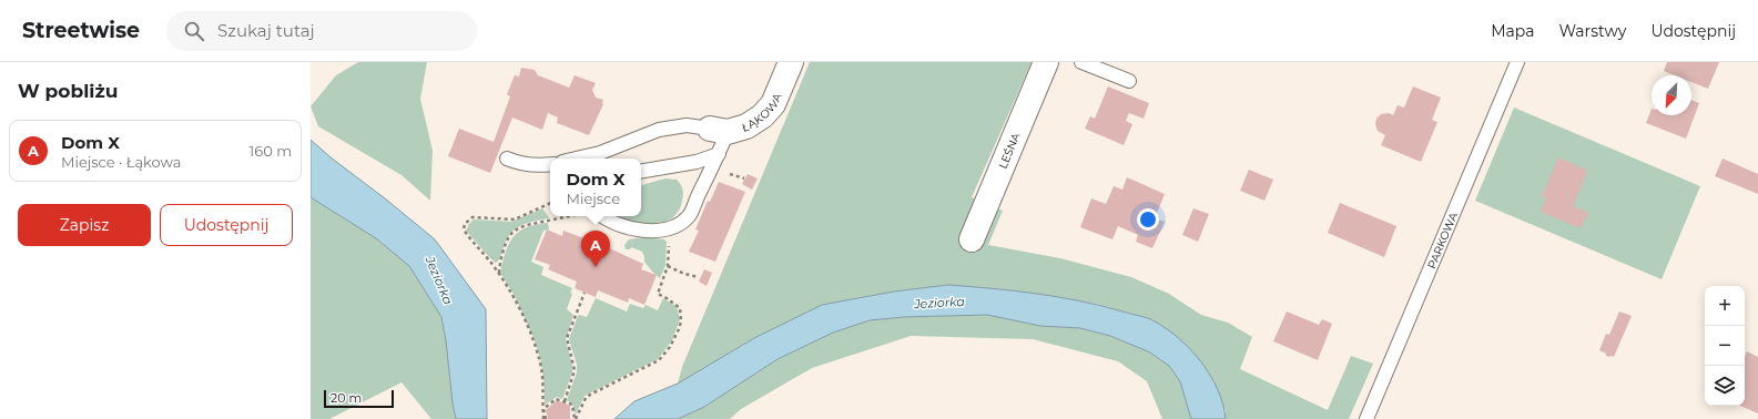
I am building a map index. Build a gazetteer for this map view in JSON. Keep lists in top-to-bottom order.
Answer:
{
  "streets": {
    "street": ["ŁĄKOWA", "LEŚNA"],
    "lane": ["PARKOWA"]
  },
  "water": ["Jeziorka"],
  "scale_bar": "20 m",
  "north": "bottom left",
  "page": {
    "header": "Streetwise",
    "search": "Szukaj tutaj",
    "nav": ["Mapa", "Warstwy", "Udostępnij"],
    "heading": "W pobliżu",
    "list": [
      {
        "mark": "A",
        "name": "Dom X",
        "note": "Miejsce · Łąkowa",
        "value": "160 m"
      }
    ],
    "popup": ["Dom X", "Miejsce"],
    "buttons": ["Zapisz", "Udostępnij"],
    "pins": "A",
    "map_buttons": ["+", "−"],
    "scale": "20 m"
  }
}
